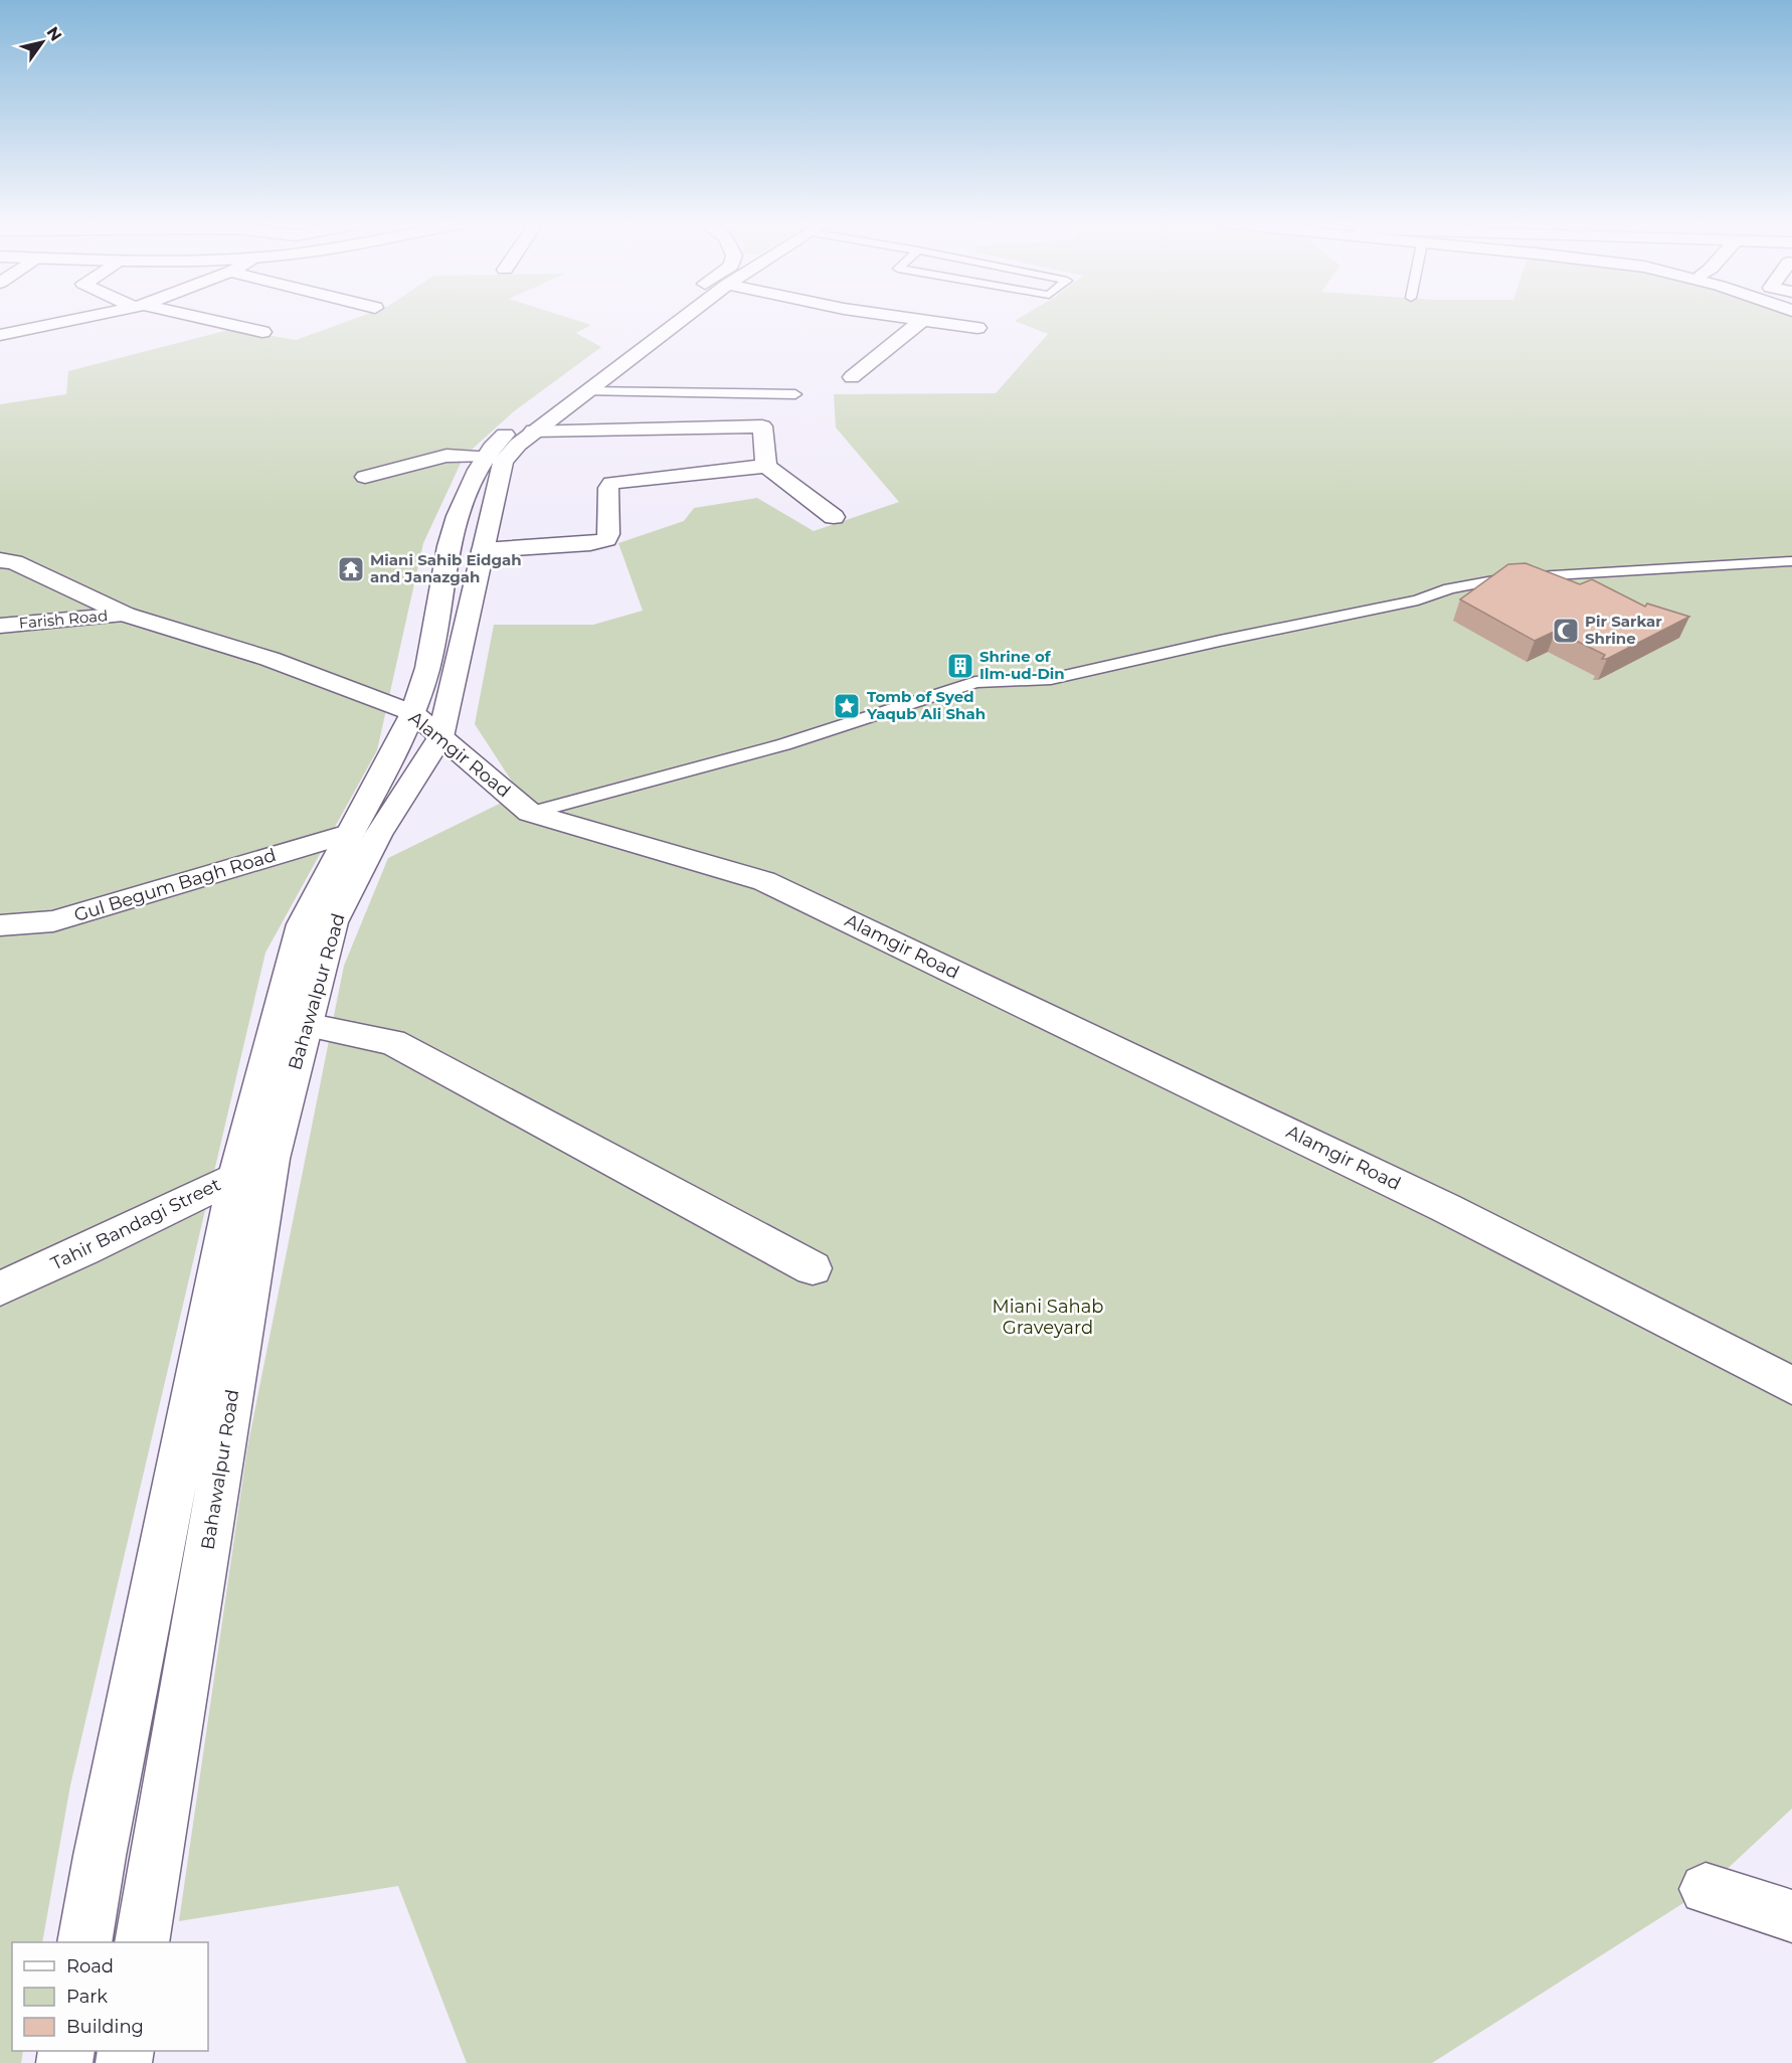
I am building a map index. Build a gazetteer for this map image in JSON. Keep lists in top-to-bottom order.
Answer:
{
  "streets": {
    "street": [
      "Farish Road",
      "Alamgir Road",
      "Gul Begum Bagh Road",
      "Bahawalpur Road",
      "Tahir Bandagi Street"
    ]
  },
  "crossings": [
    ["Farish Road", "Alamgir Road"],
    ["Alamgir Road", "Bahawalpur Road"],
    ["Gul Begum Bagh Road", "Bahawalpur Road"],
    ["Bahawalpur Road", "Tahir Bandagi Street"]
  ],
  "parks": ["Miani Sahab Graveyard"],
  "places": {
    "temple": ["Miani Sahib Eidgah and Janazgah"],
    "mosque": ["Pir Sarkar Shrine"],
    "building": ["Shrine of Ilm-ud-Din"],
    "place": ["Tomb of Syed Yaqub Ali Shah"]
  },
  "legend": ["Road", "Park", "Building"],
  "north": "top right"
}
